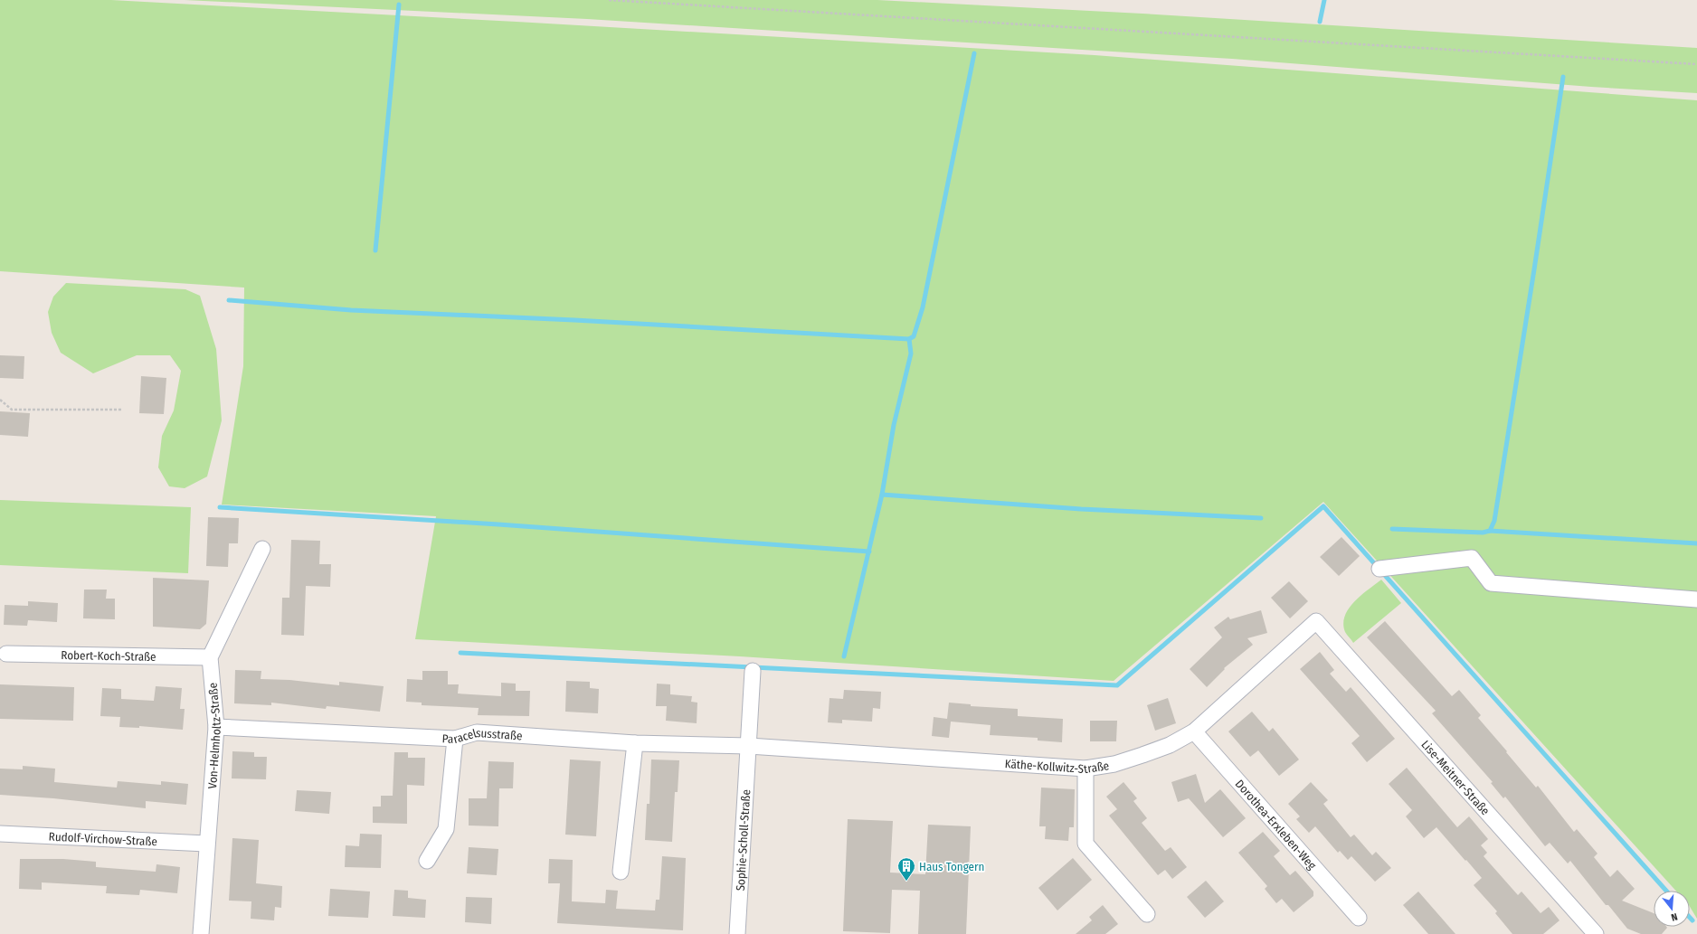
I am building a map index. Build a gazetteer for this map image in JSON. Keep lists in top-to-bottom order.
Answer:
{
  "streets": {
    "street": [
      "Robert-Koch-Straße",
      "Von-Helmholtz-Straße",
      "Paracelsusstraße",
      "Käthe-Kollwitz-Straße",
      "Lise-Meitner-Straße",
      "Dorothea-Erxleben-Weg",
      "Rudolf-Virchow-Straße",
      "Sophie-Scholl-Straße"
    ]
  },
  "crossings": [
    ["Robert-Koch-Straße", "Von-Helmholtz-Straße"],
    ["Von-Helmholtz-Straße", "Paracelsusstraße"],
    ["Von-Helmholtz-Straße", "Rudolf-Virchow-Straße"],
    ["Paracelsusstraße", "Käthe-Kollwitz-Straße"],
    ["Paracelsusstraße", "Sophie-Scholl-Straße"],
    ["Käthe-Kollwitz-Straße", "Lise-Meitner-Straße"],
    ["Käthe-Kollwitz-Straße", "Dorothea-Erxleben-Weg"],
    ["Käthe-Kollwitz-Straße", "Sophie-Scholl-Straße"]
  ],
  "places": {
    "building": ["Haus Tongern"]
  },
  "north": "bottom"
}
